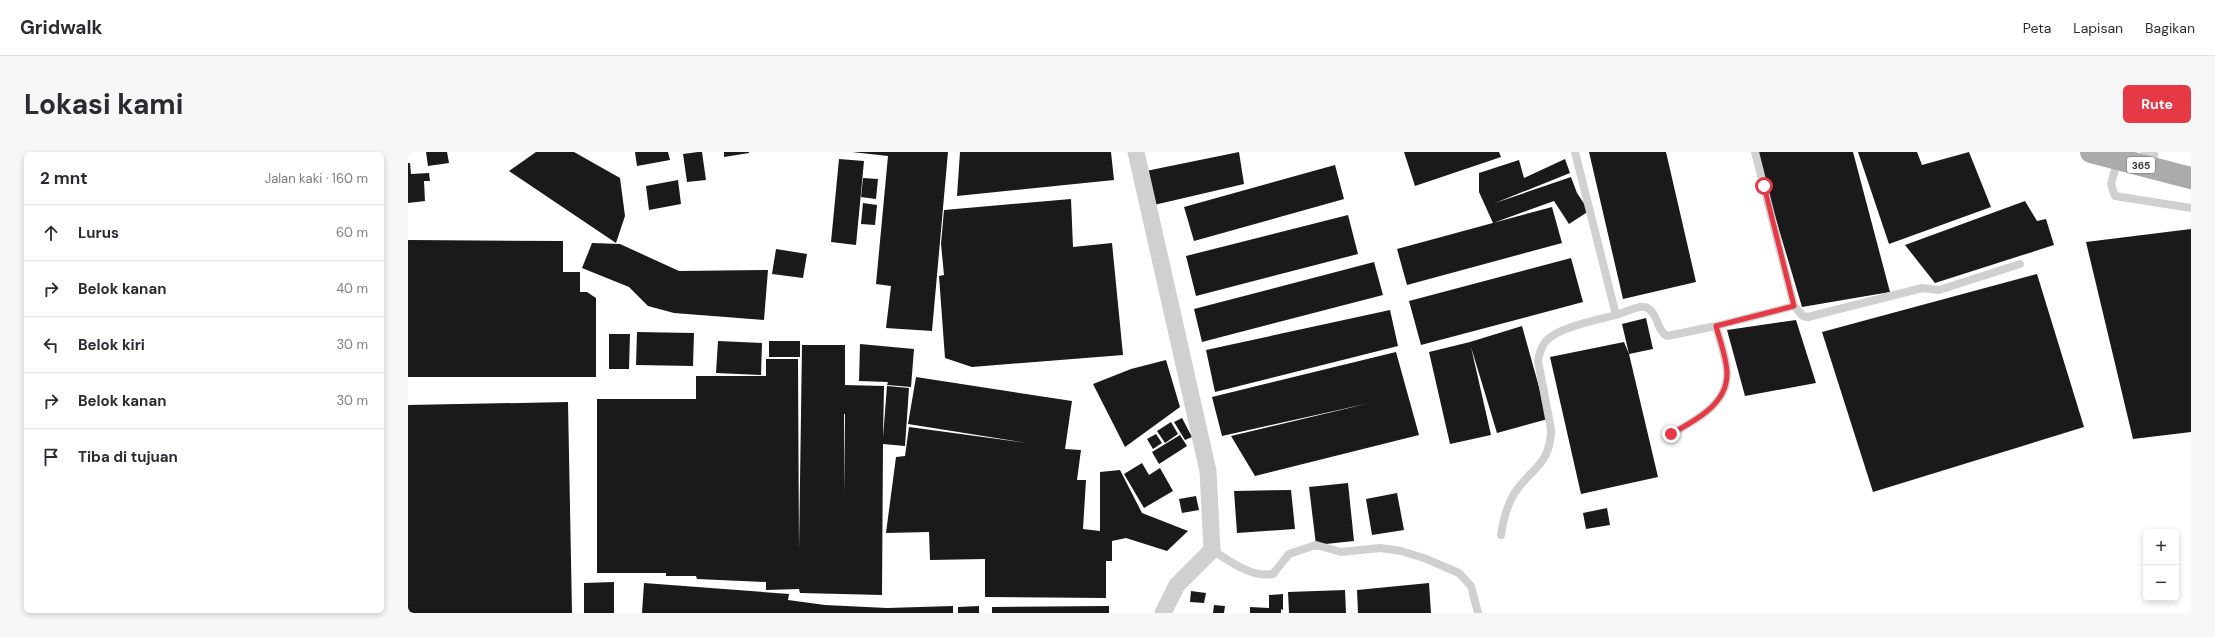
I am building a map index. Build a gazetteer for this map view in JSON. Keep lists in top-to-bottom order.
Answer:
{
  "streets": {
    "main road": ["365"]
  },
  "page": {
    "header": "Gridwalk",
    "nav": ["Peta", "Lapisan", "Bagikan"],
    "buttons": "Rute",
    "title": "Lokasi kami",
    "heading": ["2 mnt", "Jalan kaki · 160 m"],
    "list": [
      ["Lurus", "60 m"],
      ["Belok kanan", "40 m"],
      ["Belok kiri", "30 m"],
      ["Belok kanan", "30 m"],
      "Tiba di tujuan"
    ],
    "map_buttons": ["+", "−"]
  }
}
